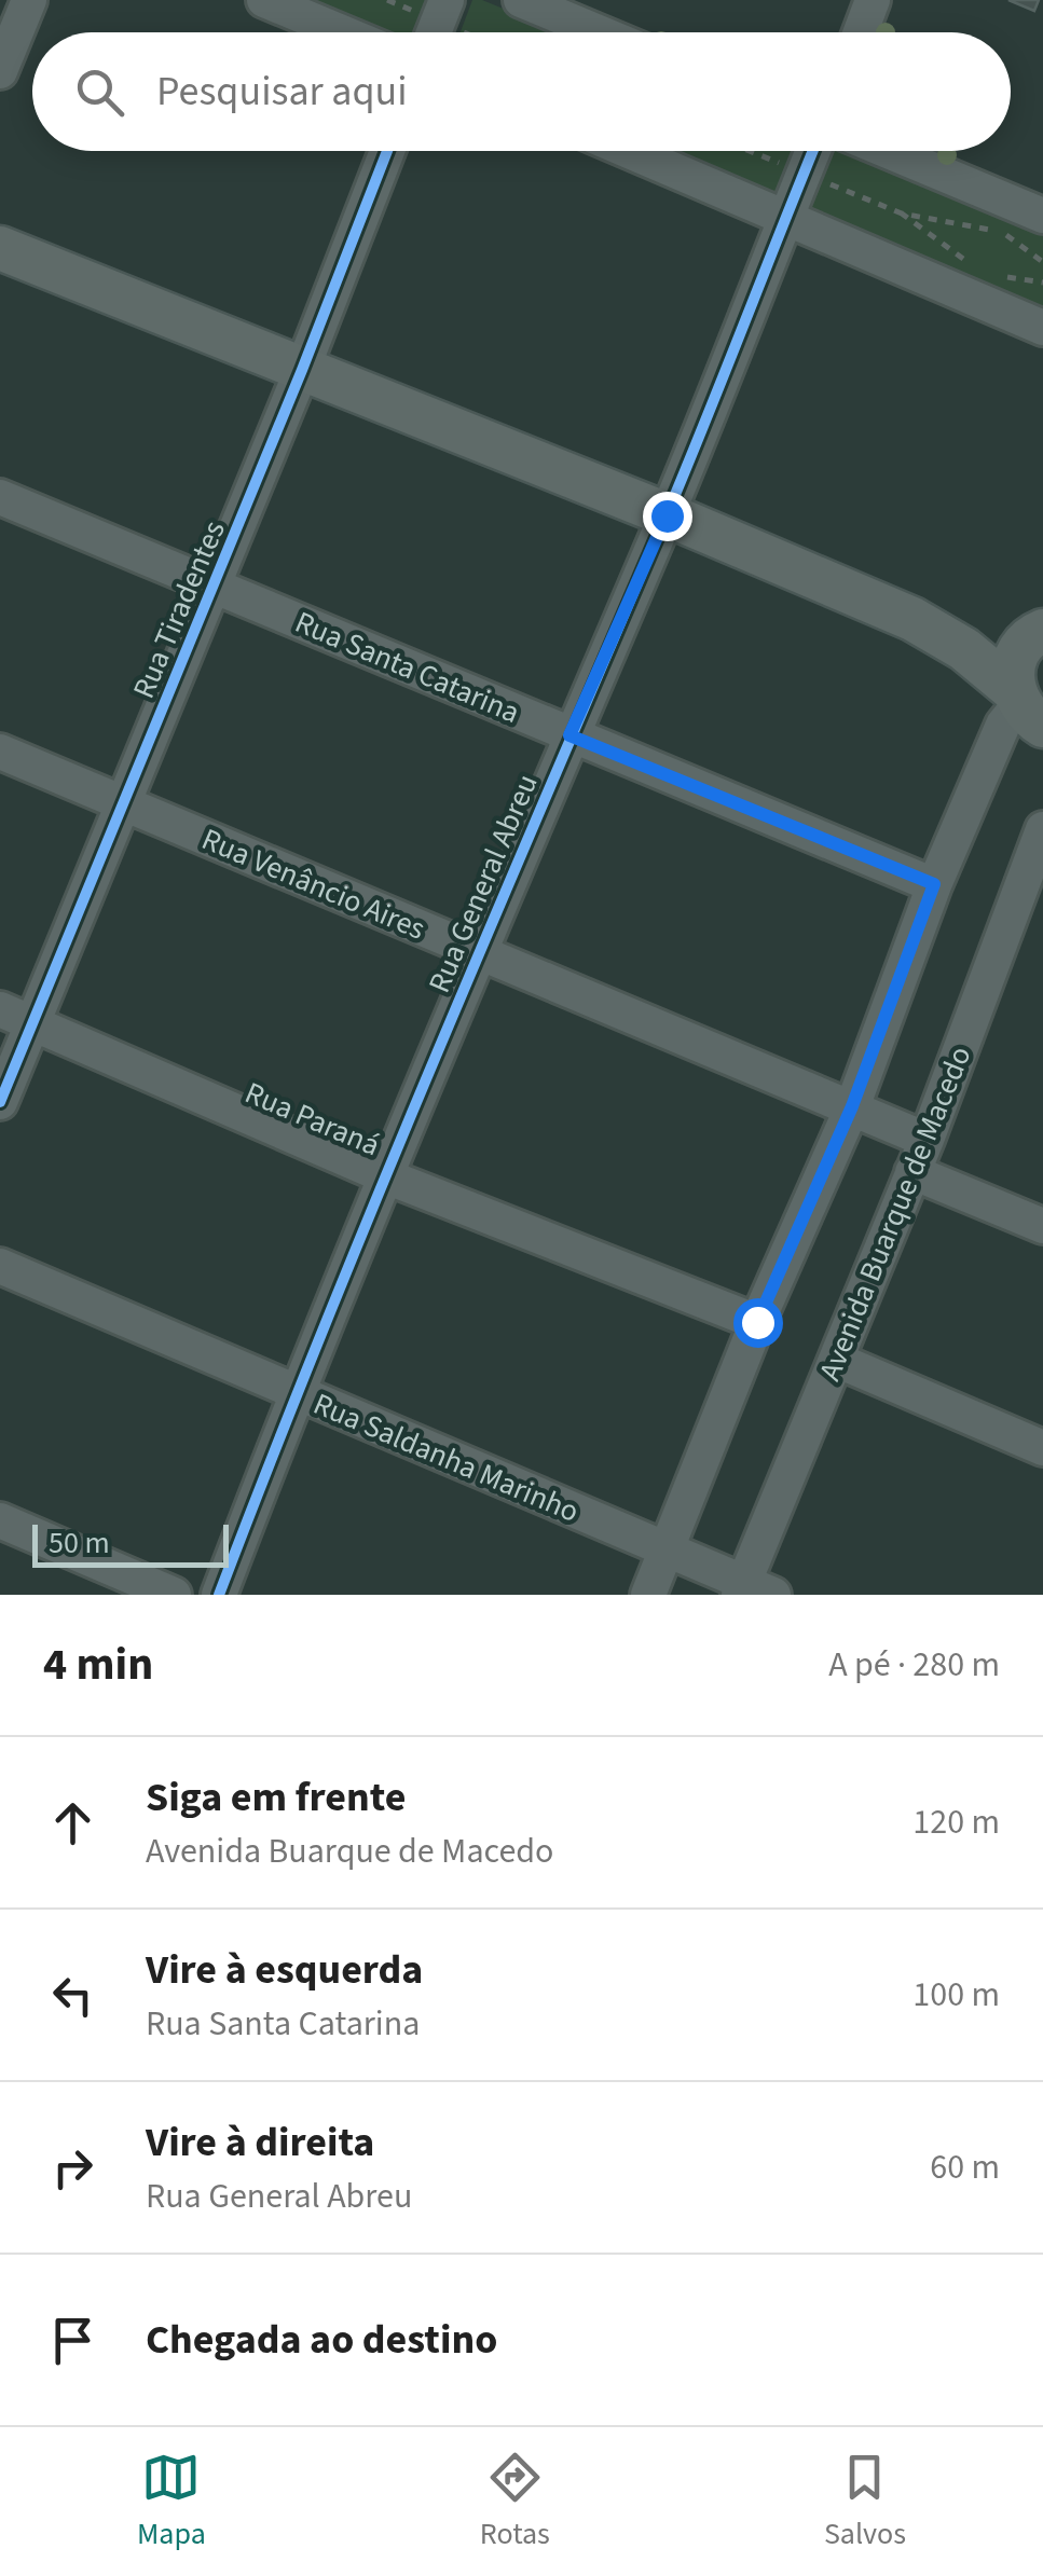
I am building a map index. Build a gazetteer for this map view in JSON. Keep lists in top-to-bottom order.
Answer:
{
  "streets": {
    "street": [
      "Rua Tiradentes",
      "Rua Santa Catarina",
      "Rua Venâncio Aires",
      "Rua General Abreu",
      "Rua Paraná",
      "Avenida Buarque de Macedo",
      "Rua Saldanha Marinho"
    ]
  },
  "crossings": [
    ["Rua Tiradentes", "Rua Santa Catarina"],
    ["Rua Tiradentes", "Rua Venâncio Aires"],
    ["Rua Tiradentes", "Rua Paraná"],
    ["Rua Santa Catarina", "Rua General Abreu"],
    ["Rua Venâncio Aires", "Rua General Abreu"],
    ["Rua Venâncio Aires", "Avenida Buarque de Macedo"],
    ["Rua General Abreu", "Rua Paraná"],
    ["Rua General Abreu", "Rua Saldanha Marinho"],
    ["Avenida Buarque de Macedo", "Rua Saldanha Marinho"]
  ],
  "scale_bar": "50 m",
  "page": {
    "search": "Pesquisar aqui",
    "scale": "50 m",
    "heading": ["4 min", "A pé · 280 m"],
    "list": [
      ["Siga em frente", "Avenida Buarque de Macedo", "120 m"],
      ["Vire à esquerda", "Rua Santa Catarina", "100 m"],
      ["Vire à direita", "Rua General Abreu", "60 m"],
      "Chegada ao destino"
    ],
    "nav": ["Mapa", "Rotas", "Salvos"]
  }
}
